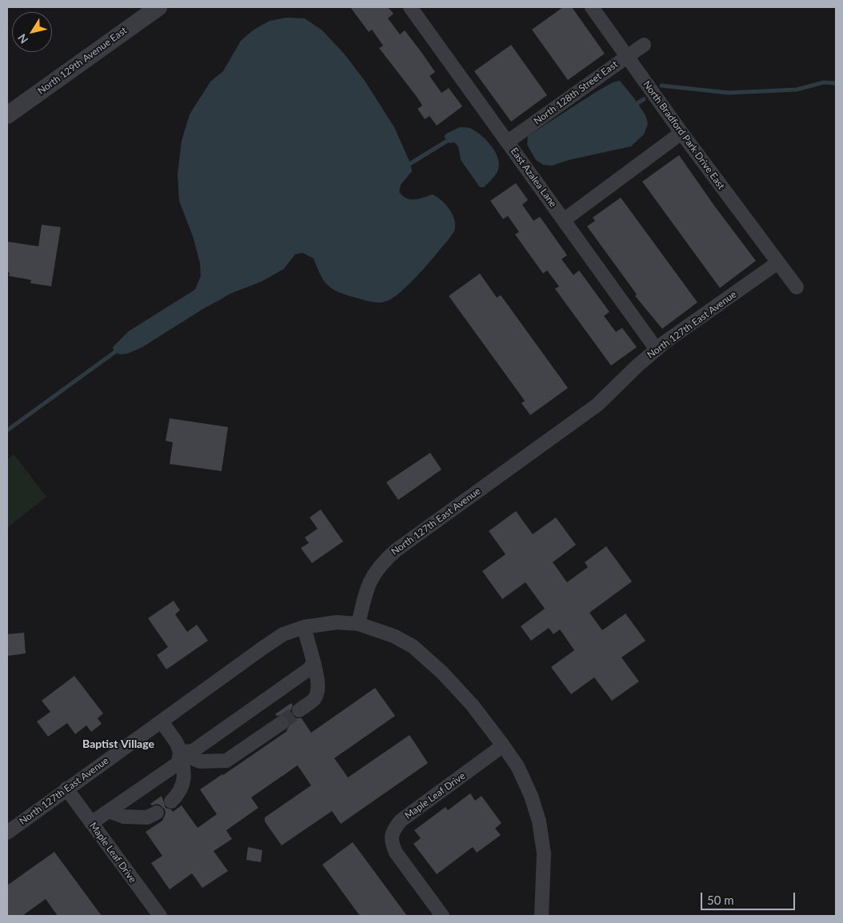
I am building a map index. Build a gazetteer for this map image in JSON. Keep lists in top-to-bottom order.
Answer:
{
  "streets": {
    "street": [
      "North 129th Avenue East",
      "North 128th Street East",
      "North Bradford Park Drive East",
      "East Azalea Lane",
      "North 127th East Avenue",
      "Maple Leaf Drive"
    ]
  },
  "crossings": [
    ["North 128th Street East", "North Bradford Park Drive East"],
    ["North 128th Street East", "East Azalea Lane"],
    ["North Bradford Park Drive East", "North 127th East Avenue"],
    ["East Azalea Lane", "North 127th East Avenue"],
    ["North 127th East Avenue", "Maple Leaf Drive"]
  ],
  "districts": ["Baptist Village"],
  "scale_bar": "50 m",
  "north": "bottom left"
}
